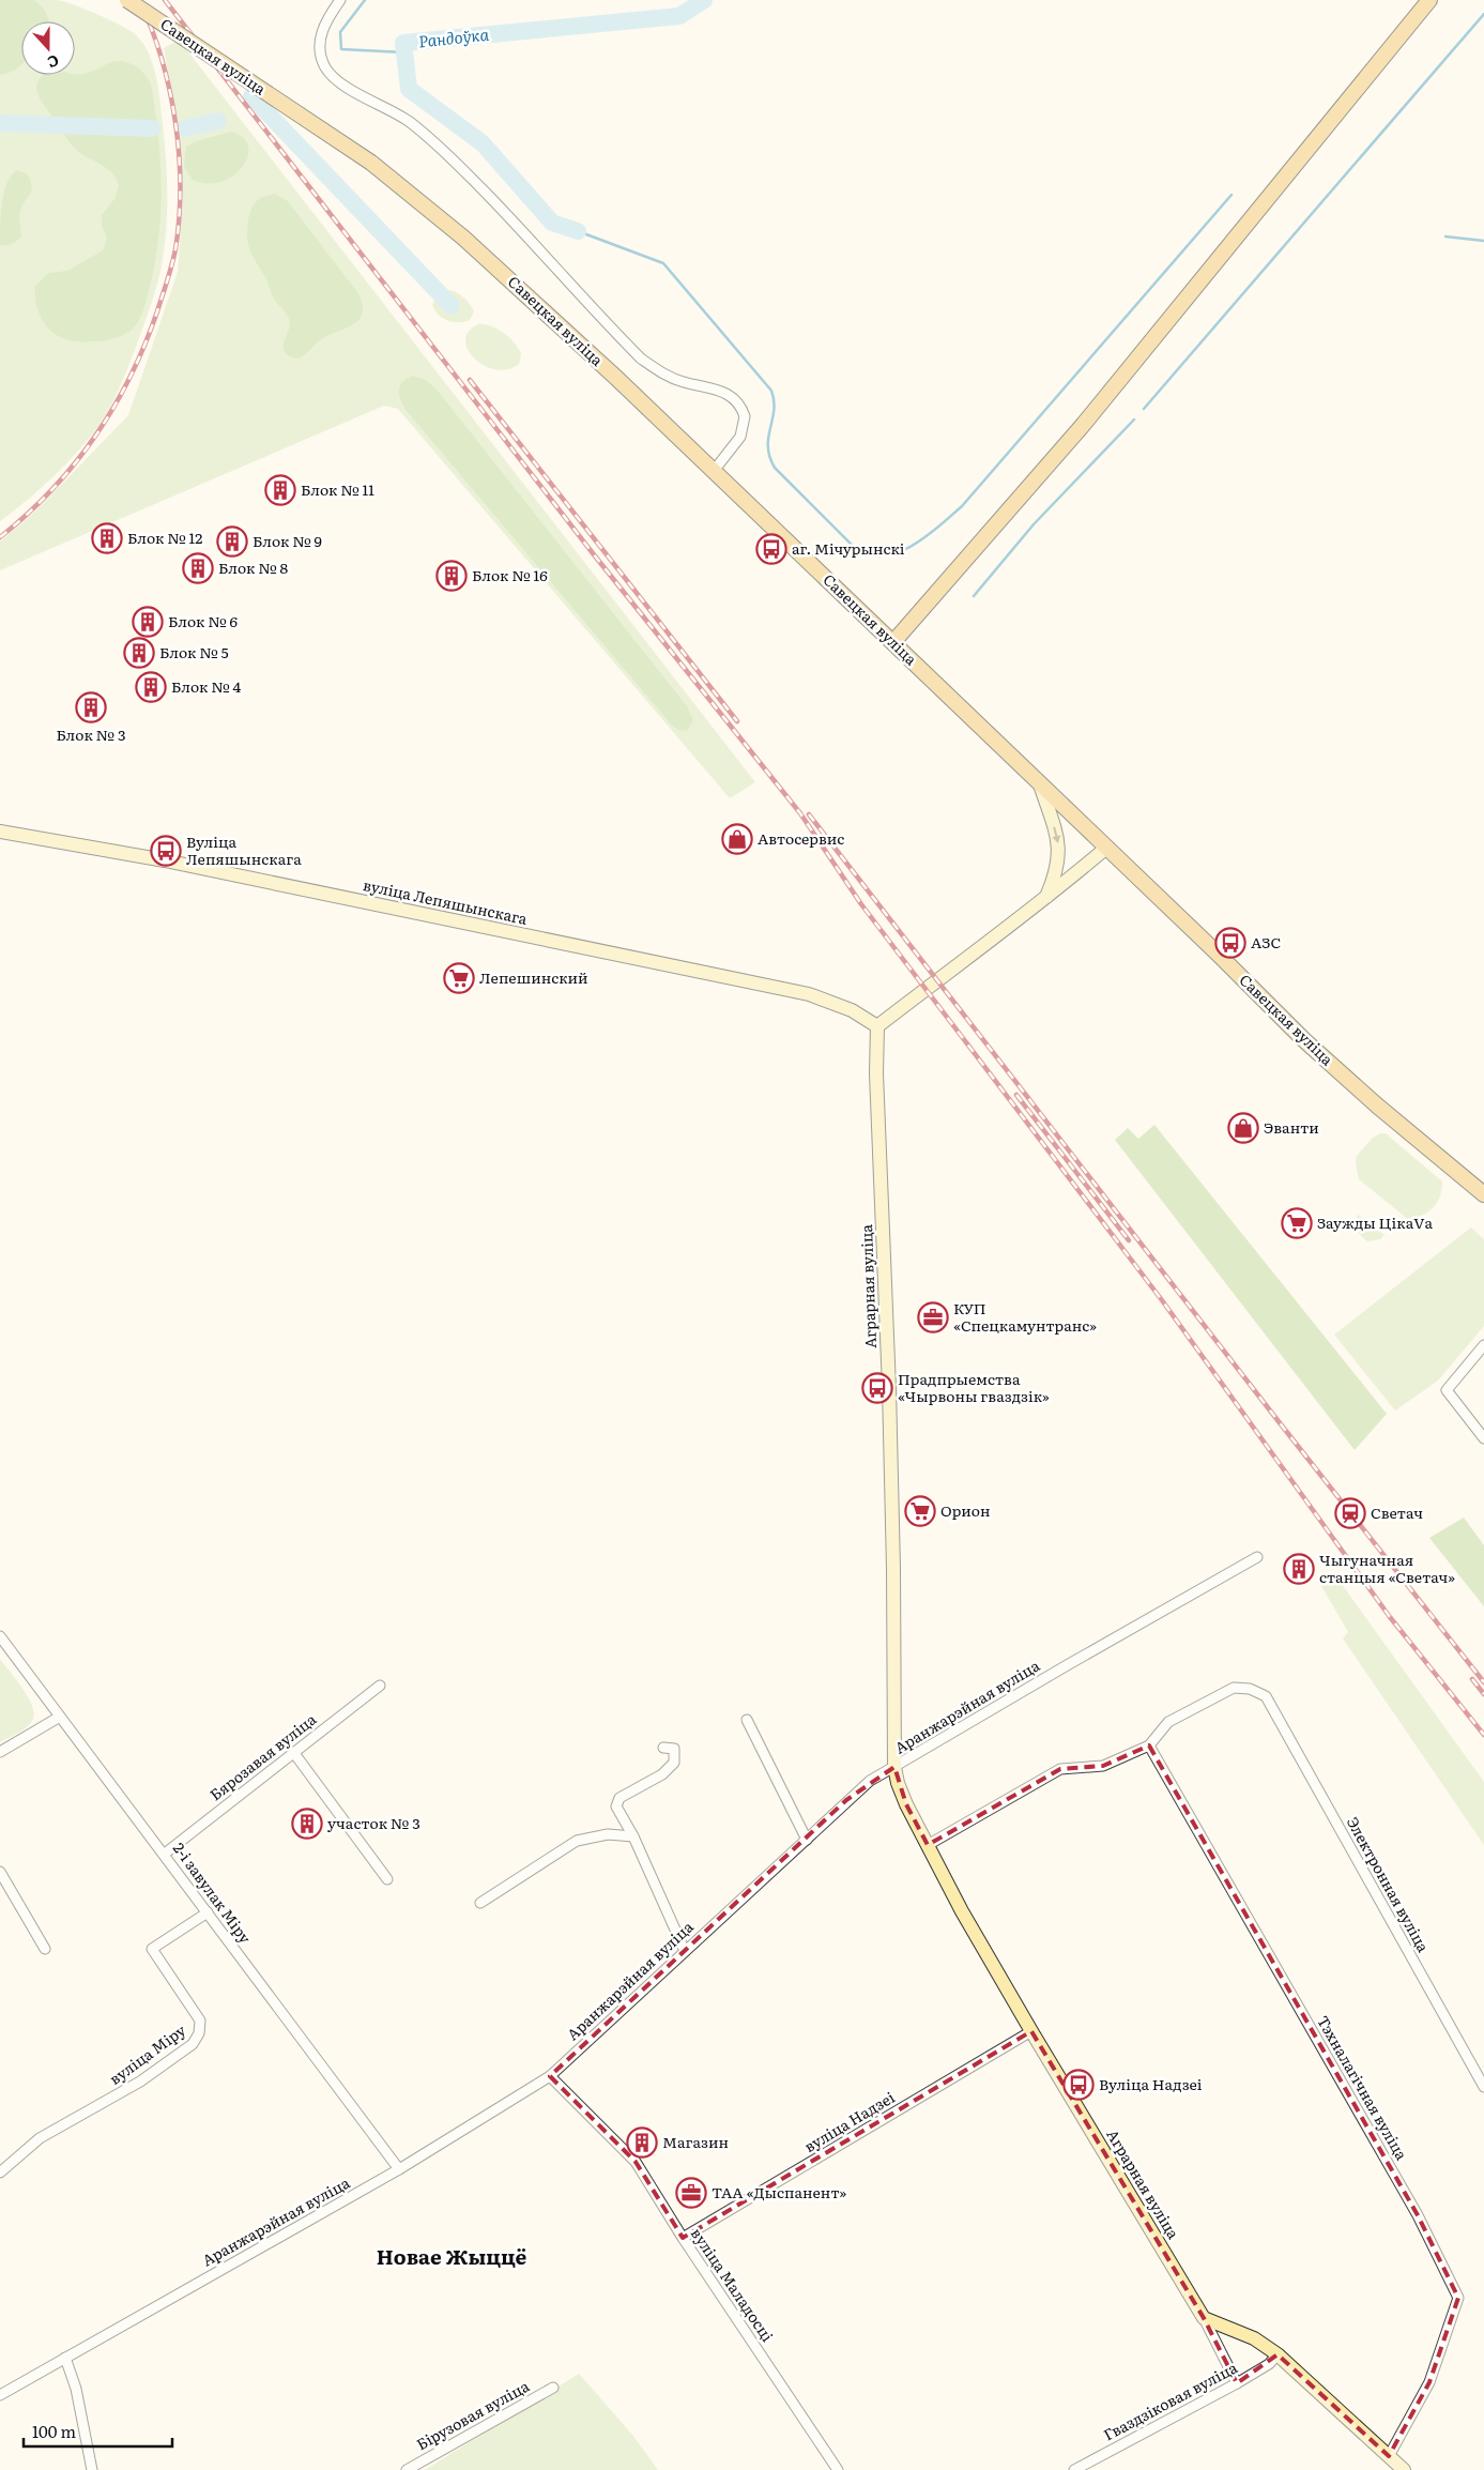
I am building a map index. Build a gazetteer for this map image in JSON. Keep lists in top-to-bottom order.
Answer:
{
  "streets": {
    "main road": ["Савецкая вуліца"],
    "street": [
      "вуліца Лепяшынскага",
      "Аграрная вуліца",
      "Аранжарэйная вуліца",
      "Бярозавая вуліца",
      "Электронная вуліца",
      "2-і завулак Міру",
      "вуліца Міру",
      "Тэхналагічная вуліца",
      "вуліца Надзеі",
      "вуліца Маладосці",
      "Гваздзіковая вуліца",
      "Бірузовая вуліца"
    ]
  },
  "crossings": [
    ["вуліца Лепяшынскага", "Аграрная вуліца"],
    ["Аграрная вуліца", "Аранжарэйная вуліца"],
    ["Аграрная вуліца", "вуліца Надзеі"],
    ["Аранжарэйная вуліца", "2-і завулак Міру"],
    ["Аранжарэйная вуліца", "вуліца Маладосці"],
    ["Бярозавая вуліца", "2-і завулак Міру"],
    ["Электронная вуліца", "Тэхналагічная вуліца"],
    ["2-і завулак Міру", "вуліца Міру"],
    ["вуліца Надзеі", "вуліца Маладосці"]
  ],
  "districts": ["Новае Жыццё"],
  "water": ["Рандоўка"],
  "places": {
    "building": [
      "Блок № 11",
      "Блок № 12",
      "Блок № 9",
      "Блок № 8",
      "Блок № 16",
      "Блок № 6",
      "Блок № 5",
      "Блок № 4",
      "Блок № 3",
      "Чыгуначная станцыя «Светач»",
      "участок № 3",
      "Магазин"
    ],
    "bus stop": [
      "аг. Мічурынскі",
      "Вуліца Лепяшынскага",
      "АЗС",
      "Прадпрыемства «Чырвоны гваздзік»",
      "Вуліца Надзеі"
    ],
    "shop": ["Автосервис", "Эванти"],
    "supermarket": ["Лепешинский", "Заужды ЦікаVа", "Орион"],
    "office": ["КУП «Спецкамунтранс»", "ТАА «Дыспанент»"],
    "station": ["Светач"]
  },
  "scale_bar": "100 m",
  "north": "bottom"
}
